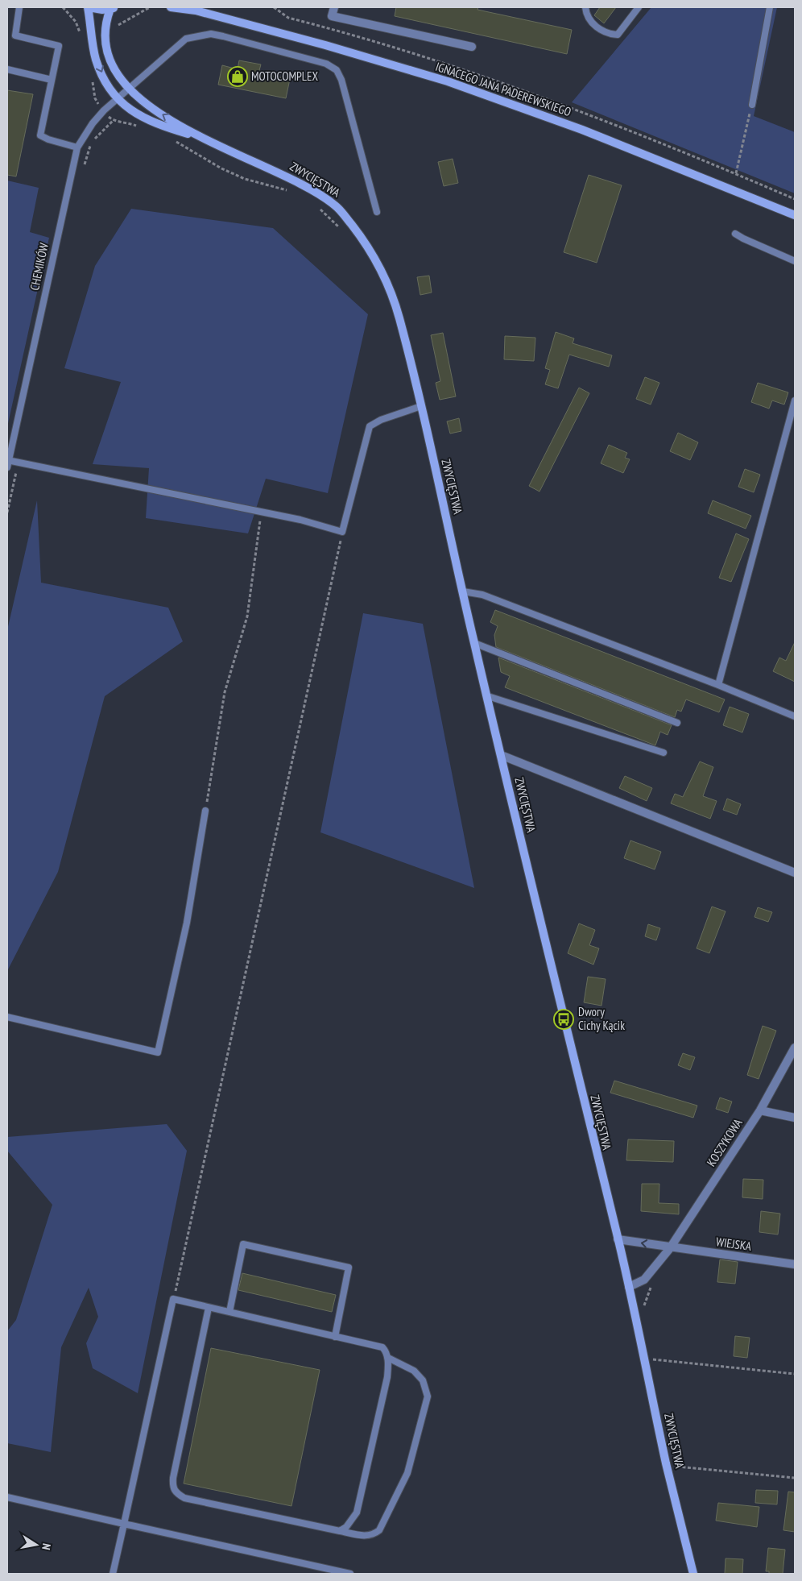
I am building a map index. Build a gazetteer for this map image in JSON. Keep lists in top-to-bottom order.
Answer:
{
  "streets": {
    "street": [
      "IGNACEGO JANA PADEREWSKIEGO",
      "ZWYCIĘSTWA",
      "KOSZYKOWA",
      "WIEJSKA"
    ],
    "lane": ["CHEMIKÓW"]
  },
  "crossings": [
    ["ZWYCIĘSTWA", "CHEMIKÓW"],
    ["ZWYCIĘSTWA", "KOSZYKOWA"],
    ["KOSZYKOWA", "WIEJSKA"]
  ],
  "places": {
    "shop": ["MOTOCOMPLEX"],
    "bus stop": ["Dwory Cichy Kącik"]
  },
  "north": "right"
}
